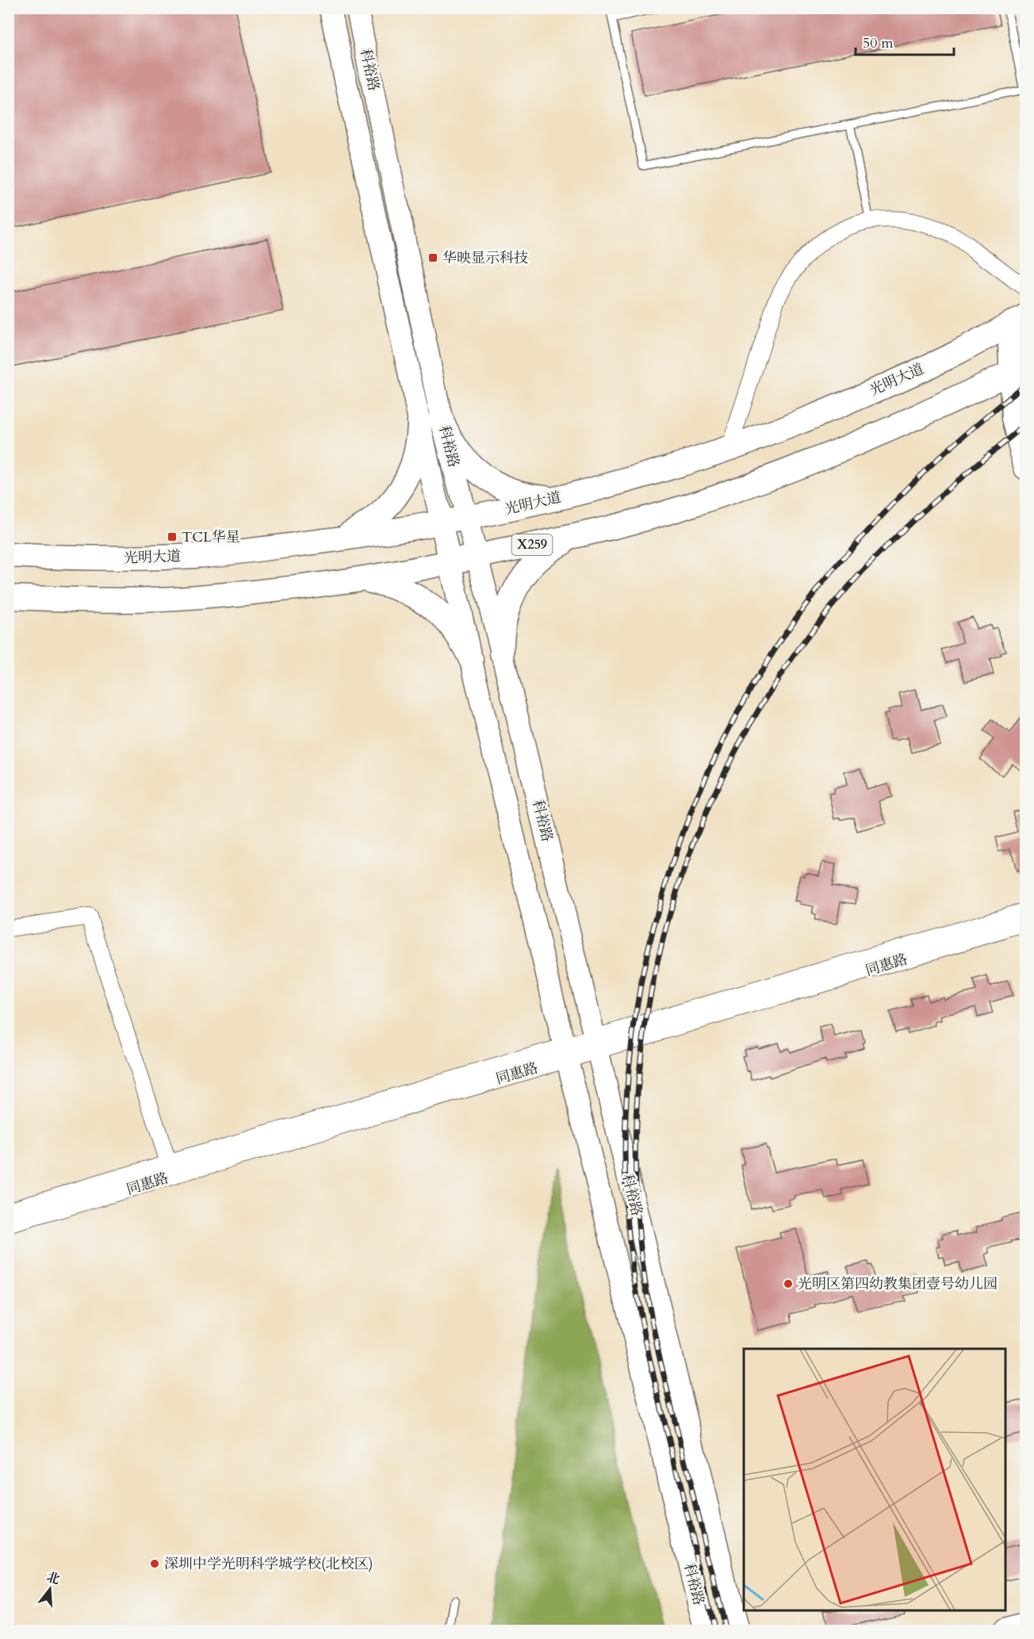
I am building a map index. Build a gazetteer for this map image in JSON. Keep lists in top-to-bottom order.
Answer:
{
  "streets": {
    "main road": ["科裕路", "光明大道", "X259"],
    "street": ["同惠路"]
  },
  "crossings": [
    ["科裕路", "光明大道"],
    ["科裕路", "X259"],
    ["科裕路", "同惠路"]
  ],
  "places": {
    "transit": ["华映显示科技", "TCL华星"],
    "other": ["光明区第四幼教集团壹号幼儿园", "深圳中学光明科学城学校(北校区)"]
  },
  "scale_bar": "50 m",
  "north": "top"
}
